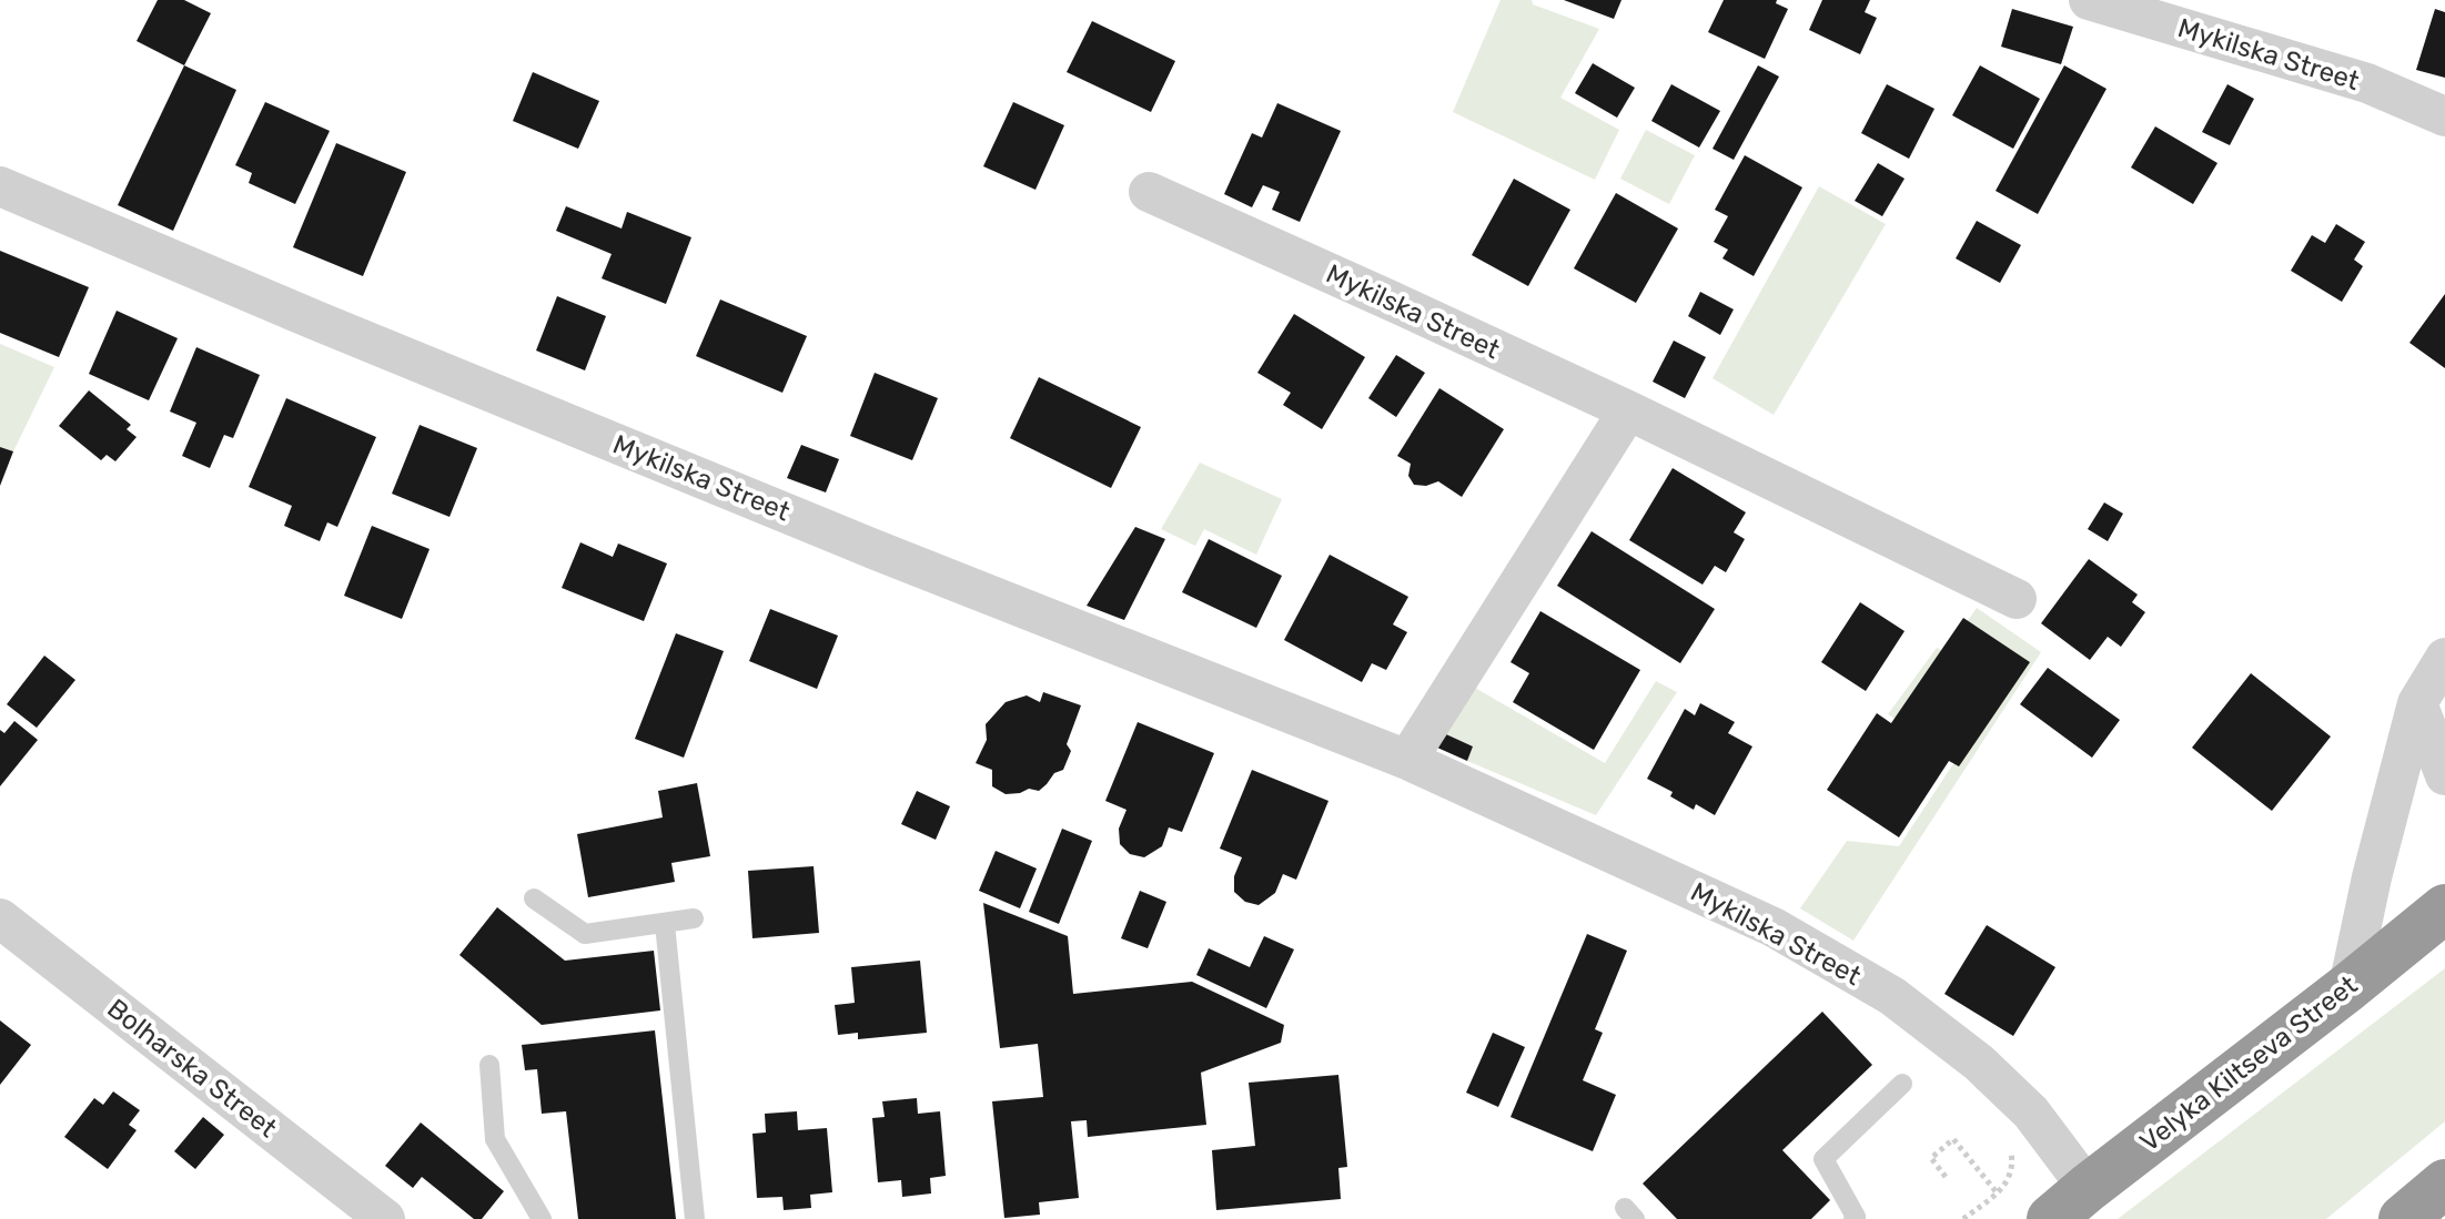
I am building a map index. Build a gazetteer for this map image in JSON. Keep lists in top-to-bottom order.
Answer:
{
  "streets": {
    "highway": ["Velyka Kiltseva Street"],
    "street": ["Mykilska Street", "Bolharska Street"]
  },
  "crossings": [
    ["Mykilska Street", "Velyka Kiltseva Street"]
  ]
}
